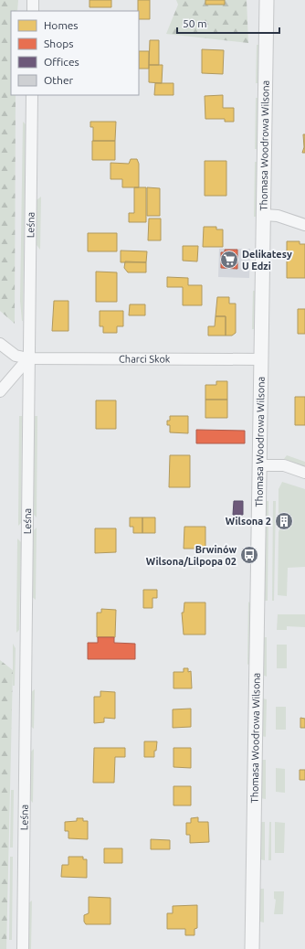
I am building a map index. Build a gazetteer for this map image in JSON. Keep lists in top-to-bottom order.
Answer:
{
  "streets": {
    "street": ["Thomasa Woodrowa Wilsona", "Leśna", "Charci Skok"]
  },
  "crossings": [
    ["Thomasa Woodrowa Wilsona", "Charci Skok"],
    ["Leśna", "Charci Skok"]
  ],
  "places": {
    "supermarket": ["Delikatesy U Edzi"],
    "building": ["Wilsona 2"],
    "bus stop": ["Brwinów Wilsona/Lilpopa 02"]
  },
  "legend": [
    "Homes",
    "Shops",
    "Offices",
    "Other"
  ],
  "scale_bar": "50 m"
}
